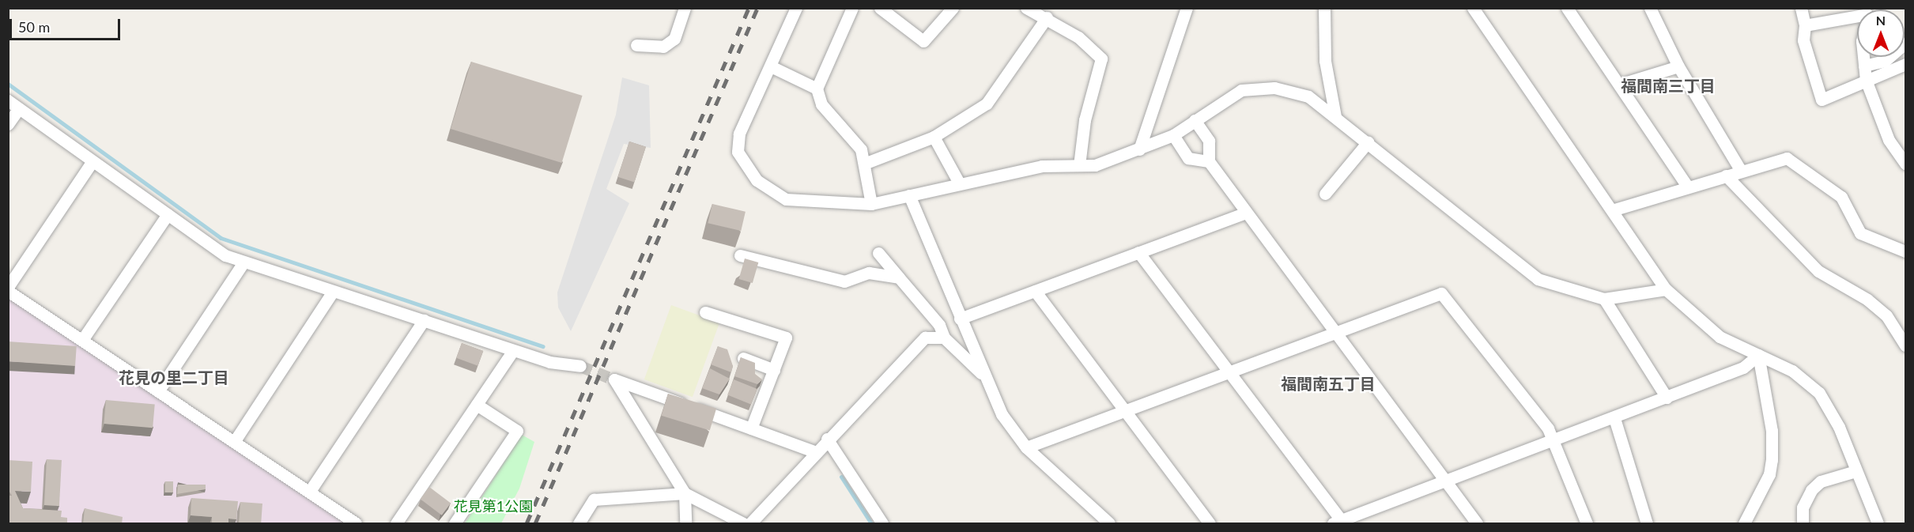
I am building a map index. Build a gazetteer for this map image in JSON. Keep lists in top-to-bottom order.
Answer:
{
  "districts": ["福間南三丁目", "花見の里二丁目", "福間南五丁目"],
  "parks": ["花見第1公園"],
  "scale_bar": "50 m",
  "north": "top"
}
